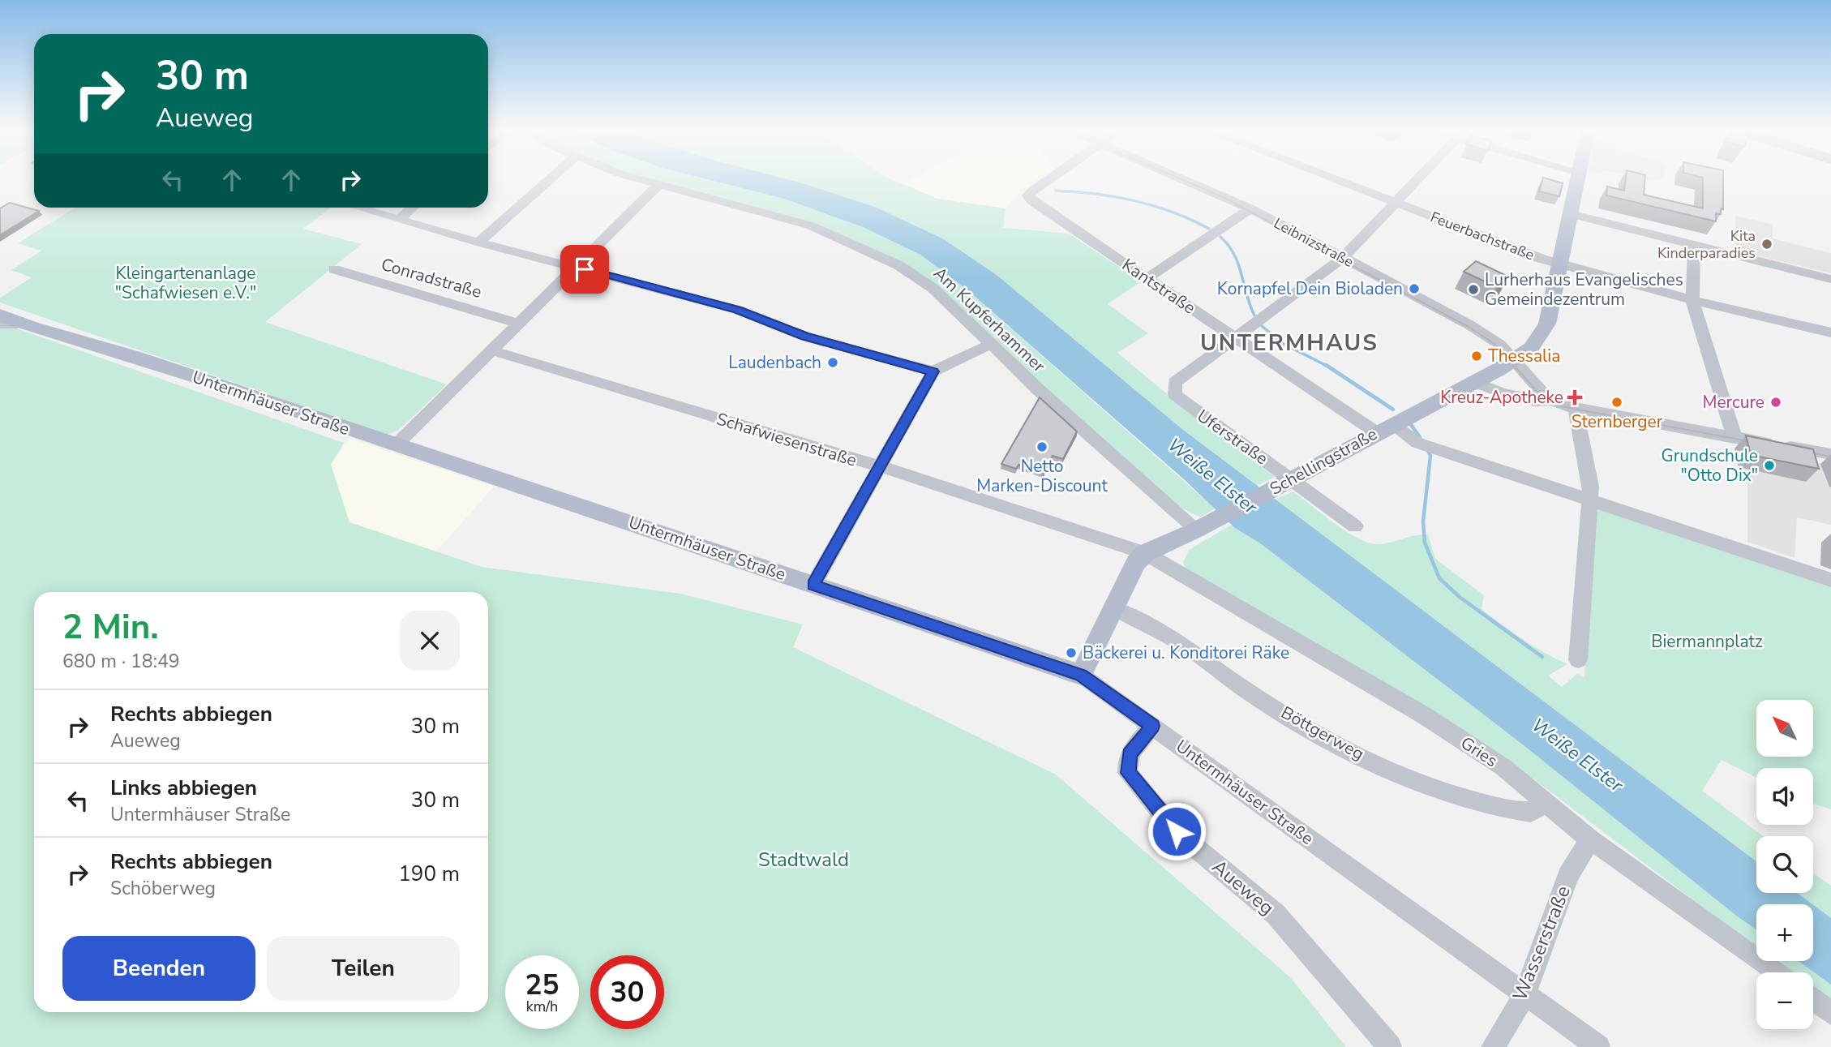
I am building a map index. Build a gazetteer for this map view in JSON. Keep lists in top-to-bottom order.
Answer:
{
  "streets": {
    "main road": ["Untermhäuser Straße", "Schellingstraße"],
    "street": [
      "Feuerbachstraße",
      "Leibnizstraße",
      "Conradstraße",
      "Kantstraße",
      "Am Kupferhammer",
      "Uferstraße",
      "Schafwiesenstraße",
      "Böttgerweg",
      "Gries",
      "Aueweg",
      "Wasserstraße"
    ]
  },
  "crossings": [
    ["Feuerbachstraße", "Schellingstraße"],
    ["Leibnizstraße", "Schellingstraße"],
    ["Kantstraße", "Uferstraße"],
    ["Kantstraße", "Schellingstraße"],
    ["Am Kupferhammer", "Schellingstraße"],
    ["Untermhäuser Straße", "Aueweg"],
    ["Untermhäuser Straße", "Wasserstraße"],
    ["Uferstraße", "Schellingstraße"],
    ["Schafwiesenstraße", "Schellingstraße"],
    ["Schafwiesenstraße", "Gries"],
    ["Schellingstraße", "Gries"],
    ["Böttgerweg", "Gries"],
    ["Gries", "Wasserstraße"]
  ],
  "districts": ["UNTERMHAUS"],
  "water": ["Weiße Elster"],
  "parks": ["Kleingartenanlage \"Schafwiesen e.V.\"", "Biermannplatz", "Stadtwald"],
  "places": {
    "other": [
      "Kita Kinderparadies",
      "Kornapfel Dein Bioladen",
      "Lurherhaus Evangelisches Gemeindezentrum",
      "Thessalia",
      "Laudenbach",
      "Sternberger",
      "Mercure",
      "Netto Marken-Discount",
      "Grundschule \"Otto Dix\"",
      "Bäckerei u. Konditorei Räke"
    ],
    "health": ["Kreuz-Apotheke"]
  },
  "north": "top left",
  "page": {
    "turn": ["30 m", "Aueweg"],
    "heading": ["2 Min.", "680 m · 18:49"],
    "list": [
      {
        "name": "Rechts abbiegen",
        "note": "Aueweg",
        "value": "30 m"
      },
      {
        "name": "Links abbiegen",
        "note": "Untermhäuser Straße",
        "value": "30 m"
      },
      {
        "name": "Rechts abbiegen",
        "note": "Schöberweg",
        "value": "190 m"
      }
    ],
    "map_buttons": ["+", "−"],
    "buttons": ["Beenden", "Teilen"],
    "speed": "25 km/h",
    "limit": "30"
  }
}
